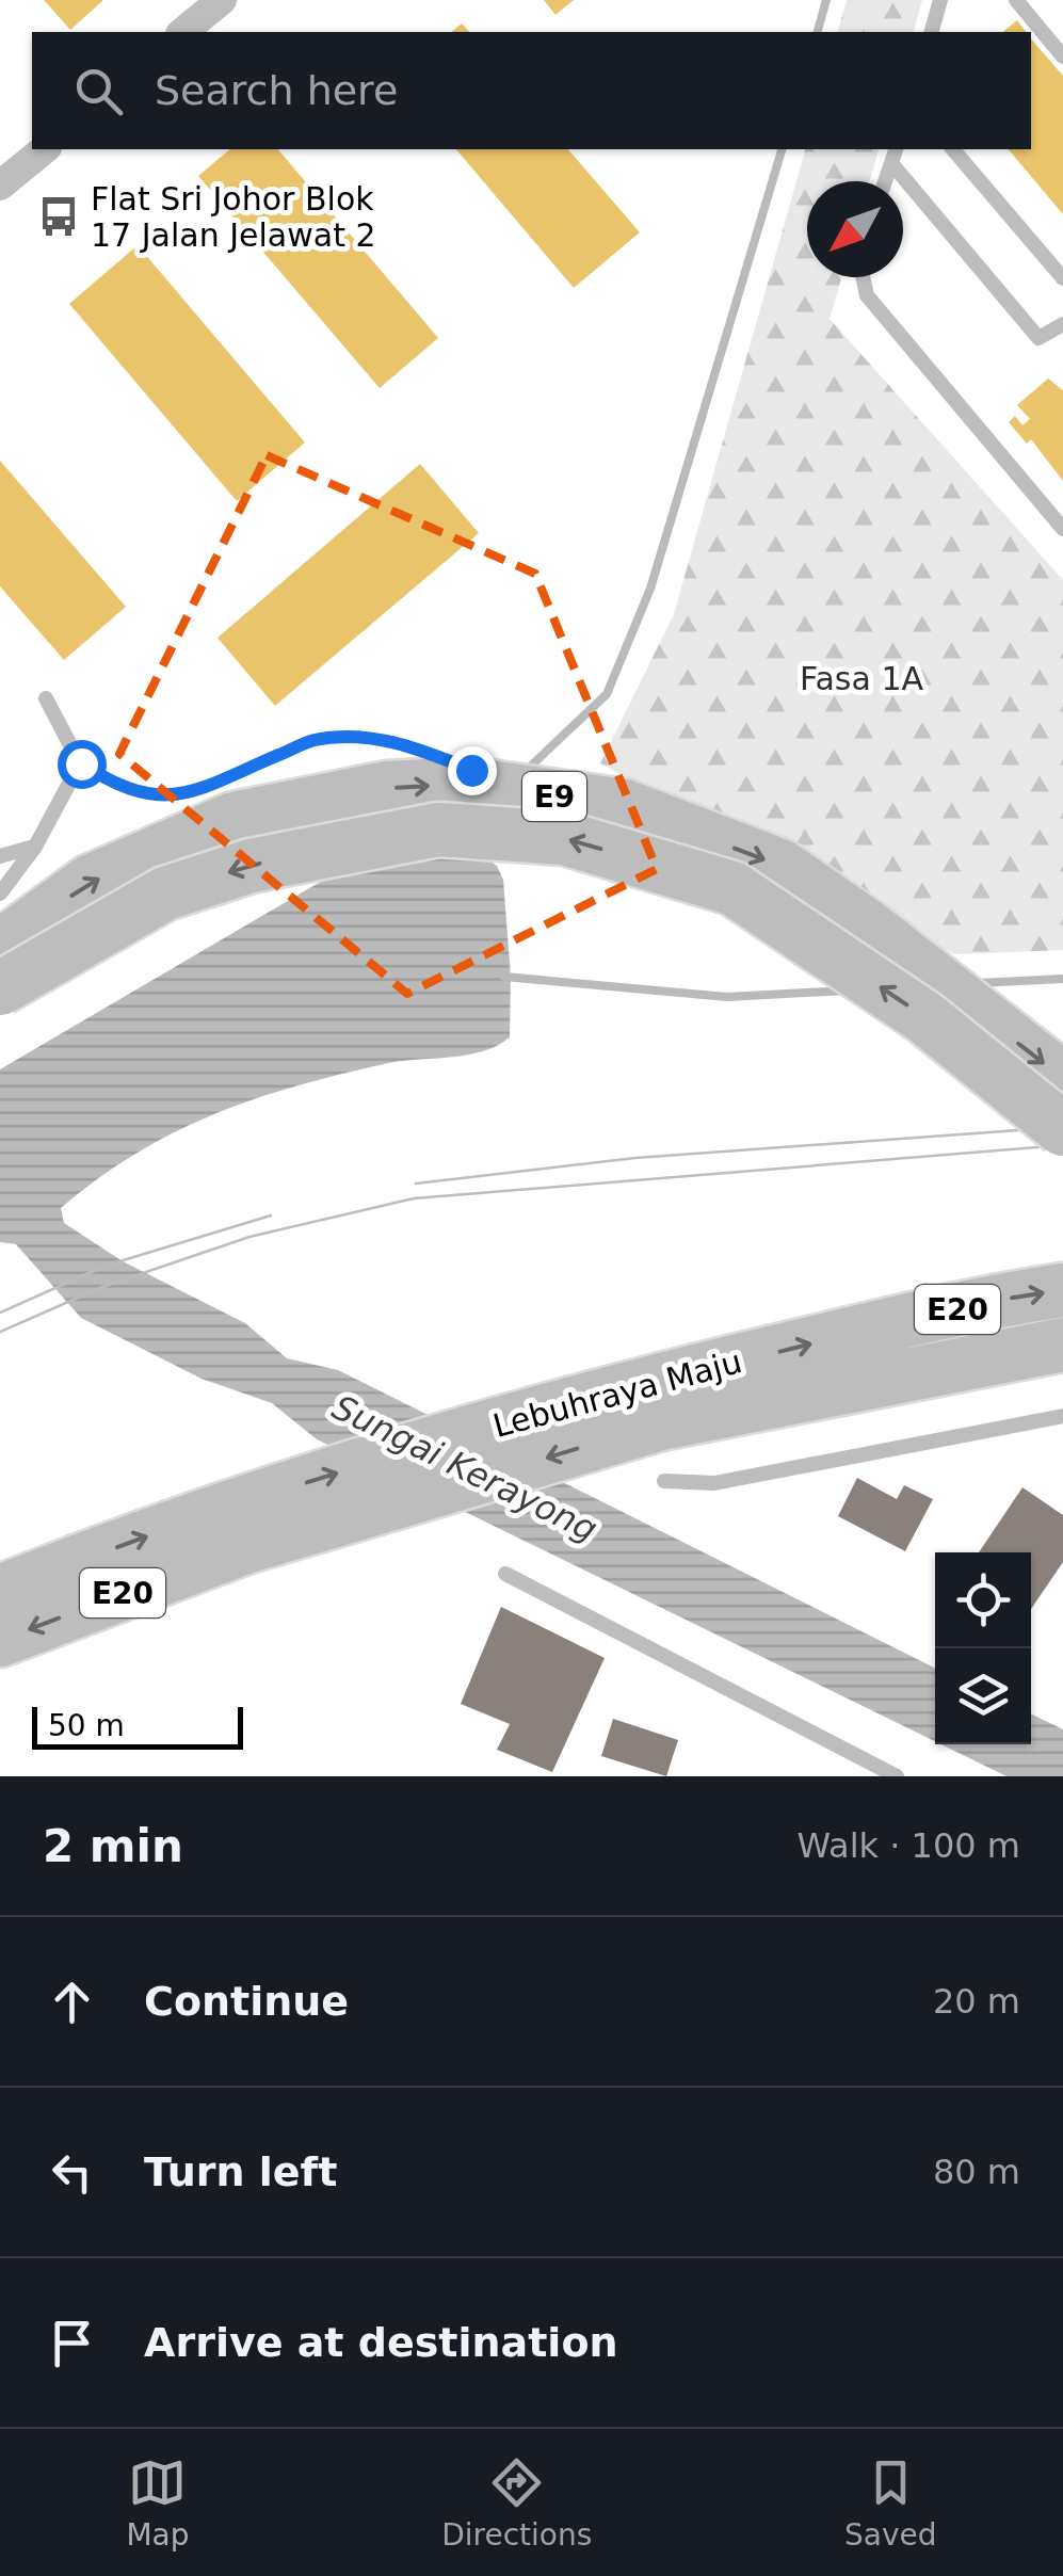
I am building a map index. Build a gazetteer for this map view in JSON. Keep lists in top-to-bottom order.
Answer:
{
  "streets": {
    "highway": ["E9", "E20", "Lebuhraya Maju"]
  },
  "water": ["Sungai Kerayong"],
  "parks": ["Fasa 1A"],
  "places": {
    "bus stop": ["Flat Sri Johor Blok 17 Jalan Jelawat 2"]
  },
  "scale_bar": "50 m",
  "north": "bottom left",
  "page": {
    "search": "Search here",
    "scale": "50 m",
    "heading": ["2 min", "Walk · 100 m"],
    "list": [
      ["Continue", "20 m"],
      ["Turn left", "80 m"],
      "Arrive at destination"
    ],
    "nav": ["Map", "Directions", "Saved"]
  }
}
